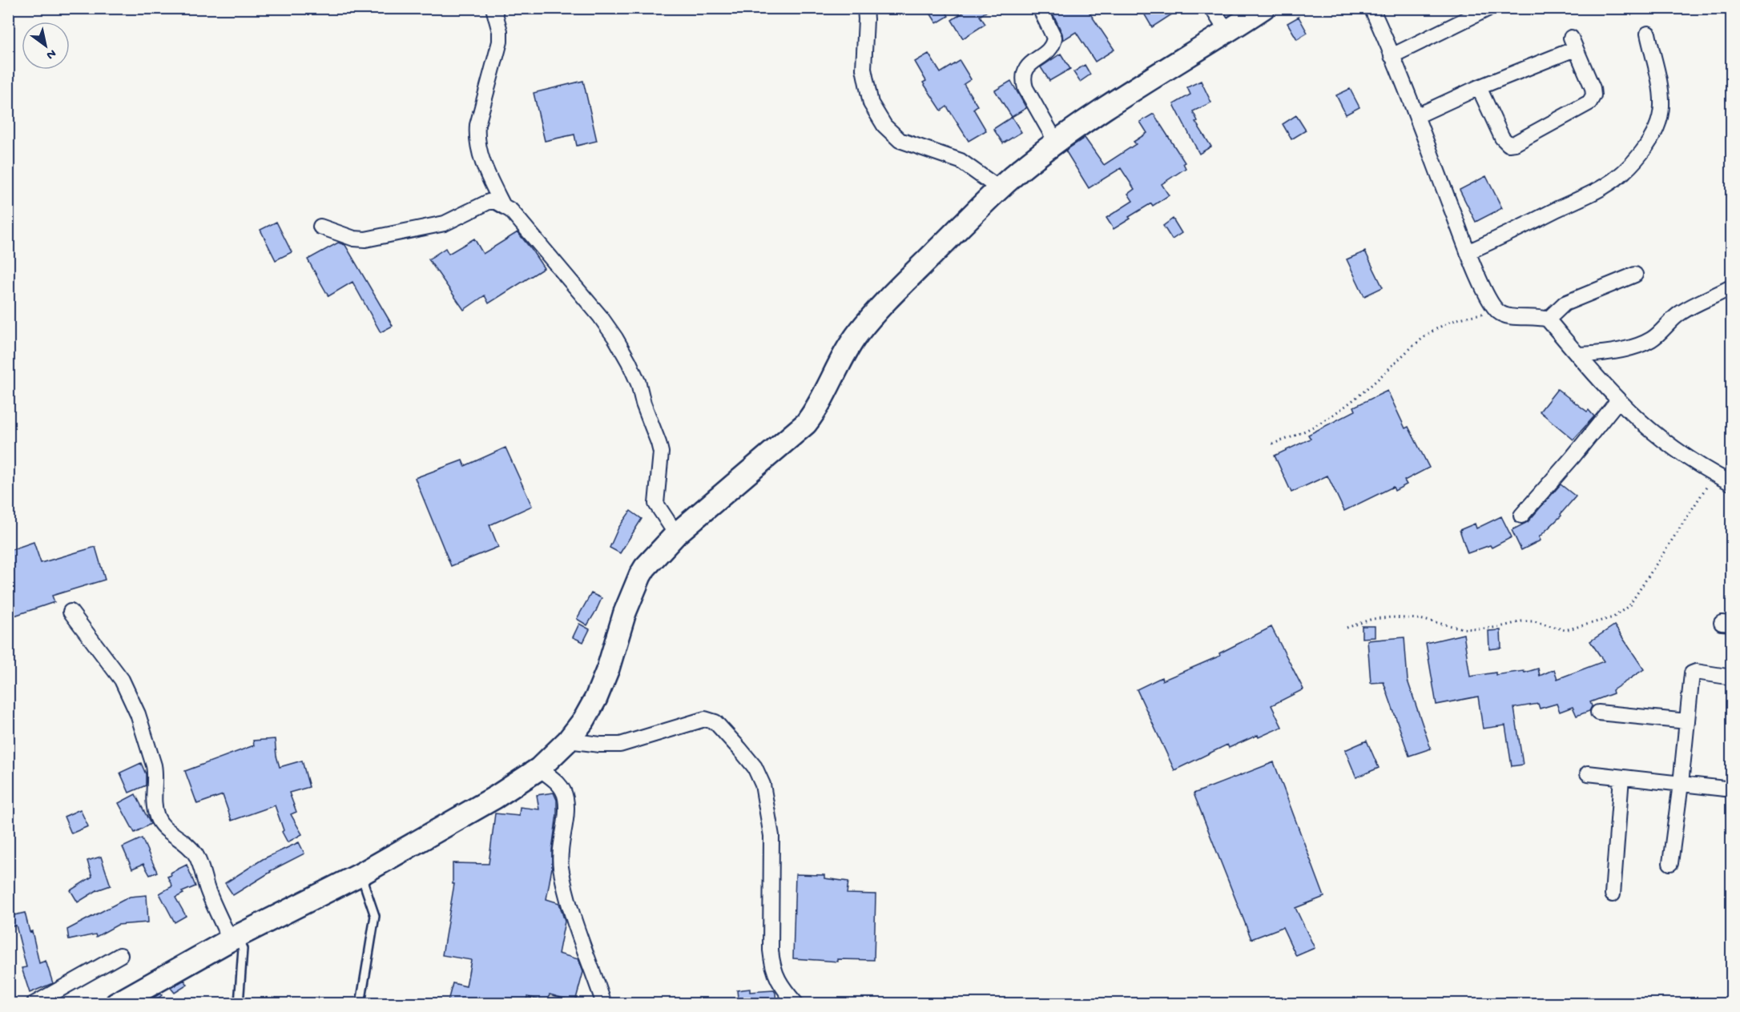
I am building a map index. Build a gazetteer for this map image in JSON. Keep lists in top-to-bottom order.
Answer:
{
  "north": "bottom right"
}
